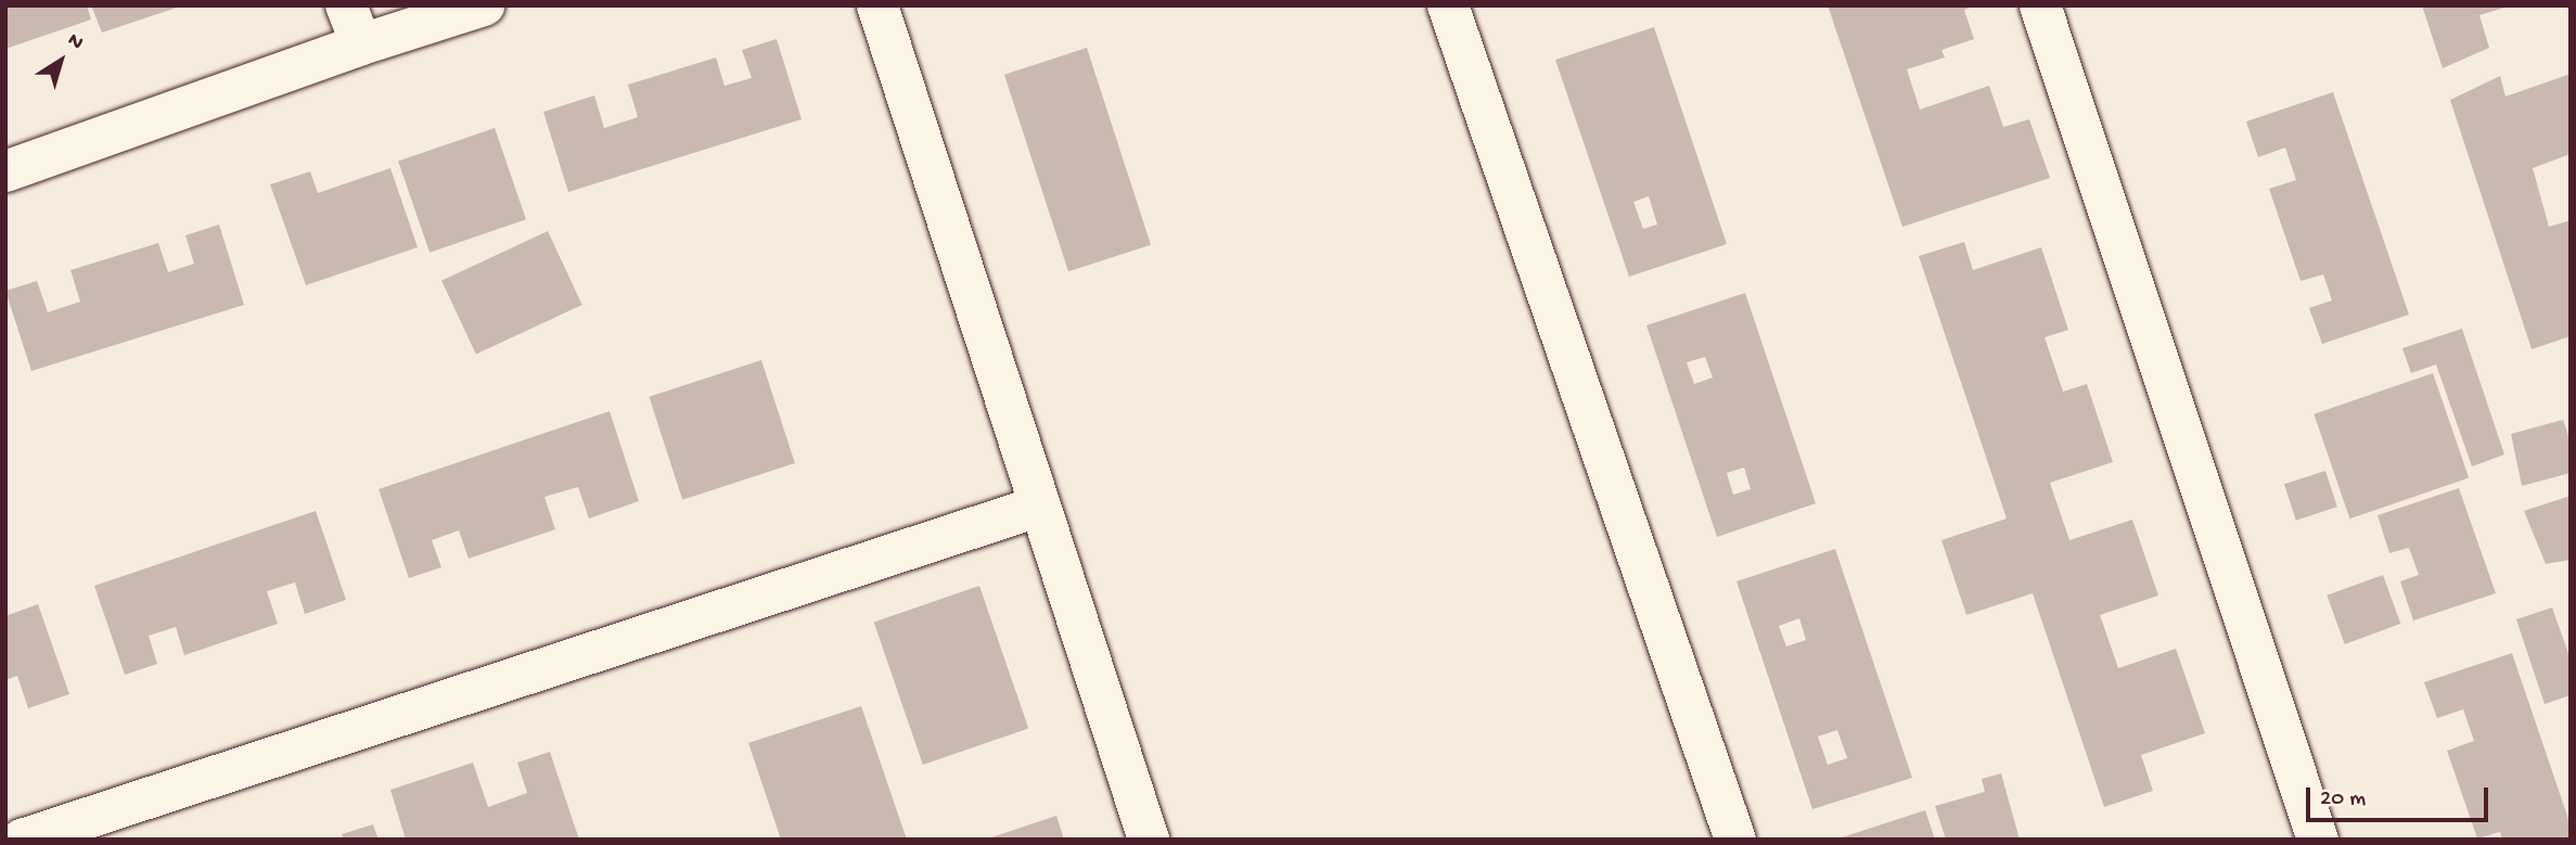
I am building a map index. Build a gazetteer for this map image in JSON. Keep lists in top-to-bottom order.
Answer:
{
  "scale_bar": "20 m",
  "north": "top right"
}
